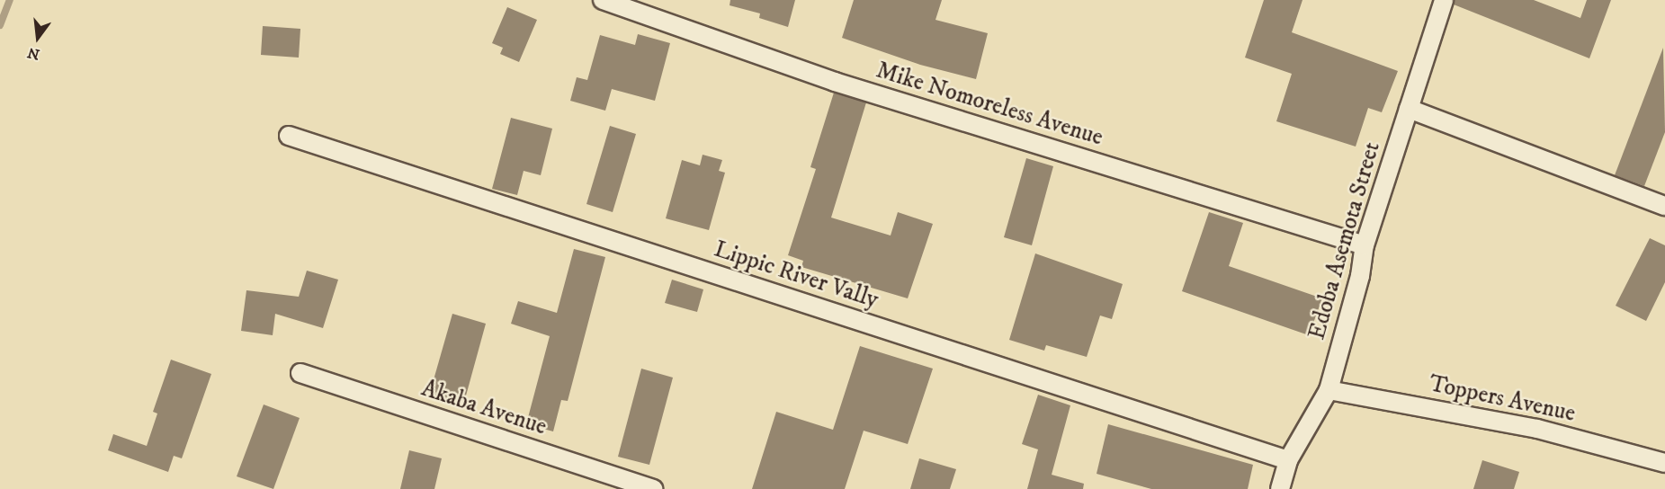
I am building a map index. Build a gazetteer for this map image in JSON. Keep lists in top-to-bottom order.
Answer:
{
  "streets": {
    "street": [
      "Mike Nomoreless Avenue",
      "Edoba Asemota Street",
      "Lippic River Vally",
      "Toppers Avenue",
      "Akaba Avenue"
    ]
  },
  "crossings": [
    ["Mike Nomoreless Avenue", "Edoba Asemota Street"],
    ["Edoba Asemota Street", "Lippic River Vally"],
    ["Edoba Asemota Street", "Toppers Avenue"]
  ],
  "north": "bottom"
}
